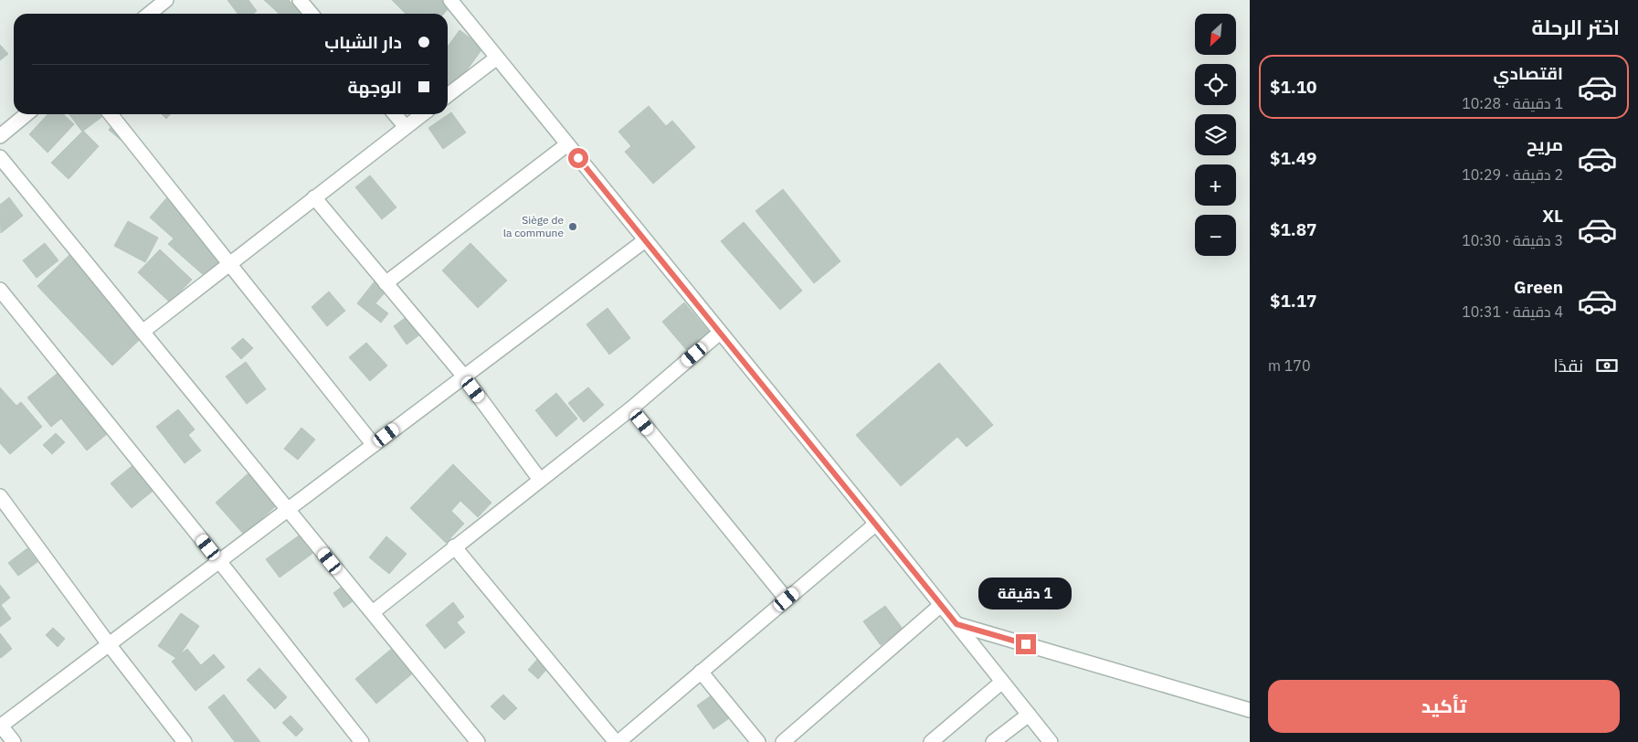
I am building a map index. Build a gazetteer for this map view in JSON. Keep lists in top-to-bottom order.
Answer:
{
  "places": ["Siège de la commune"],
  "north": "bottom left",
  "page": {
    "heading": "اختر الرحلة",
    "map_buttons": ["+", "−"],
    "banner": ["دار الشباب", "الوجهة"],
    "list": [
      {
        "name": "اقتصادي",
        "note": "1 دقيقة · 10:28",
        "value": "$1.10"
      },
      {
        "name": "مريح",
        "note": "2 دقيقة · 10:29",
        "value": "$1.49"
      },
      {
        "name": "XL",
        "note": "3 دقيقة · 10:30",
        "value": "$1.87"
      },
      {
        "name": "Green",
        "note": "4 دقيقة · 10:31",
        "value": "$1.17"
      }
    ],
    "pay": ["نقدًا", "170 m"],
    "bubble": "1 دقيقة",
    "buttons": "تأكيد"
  }
}
